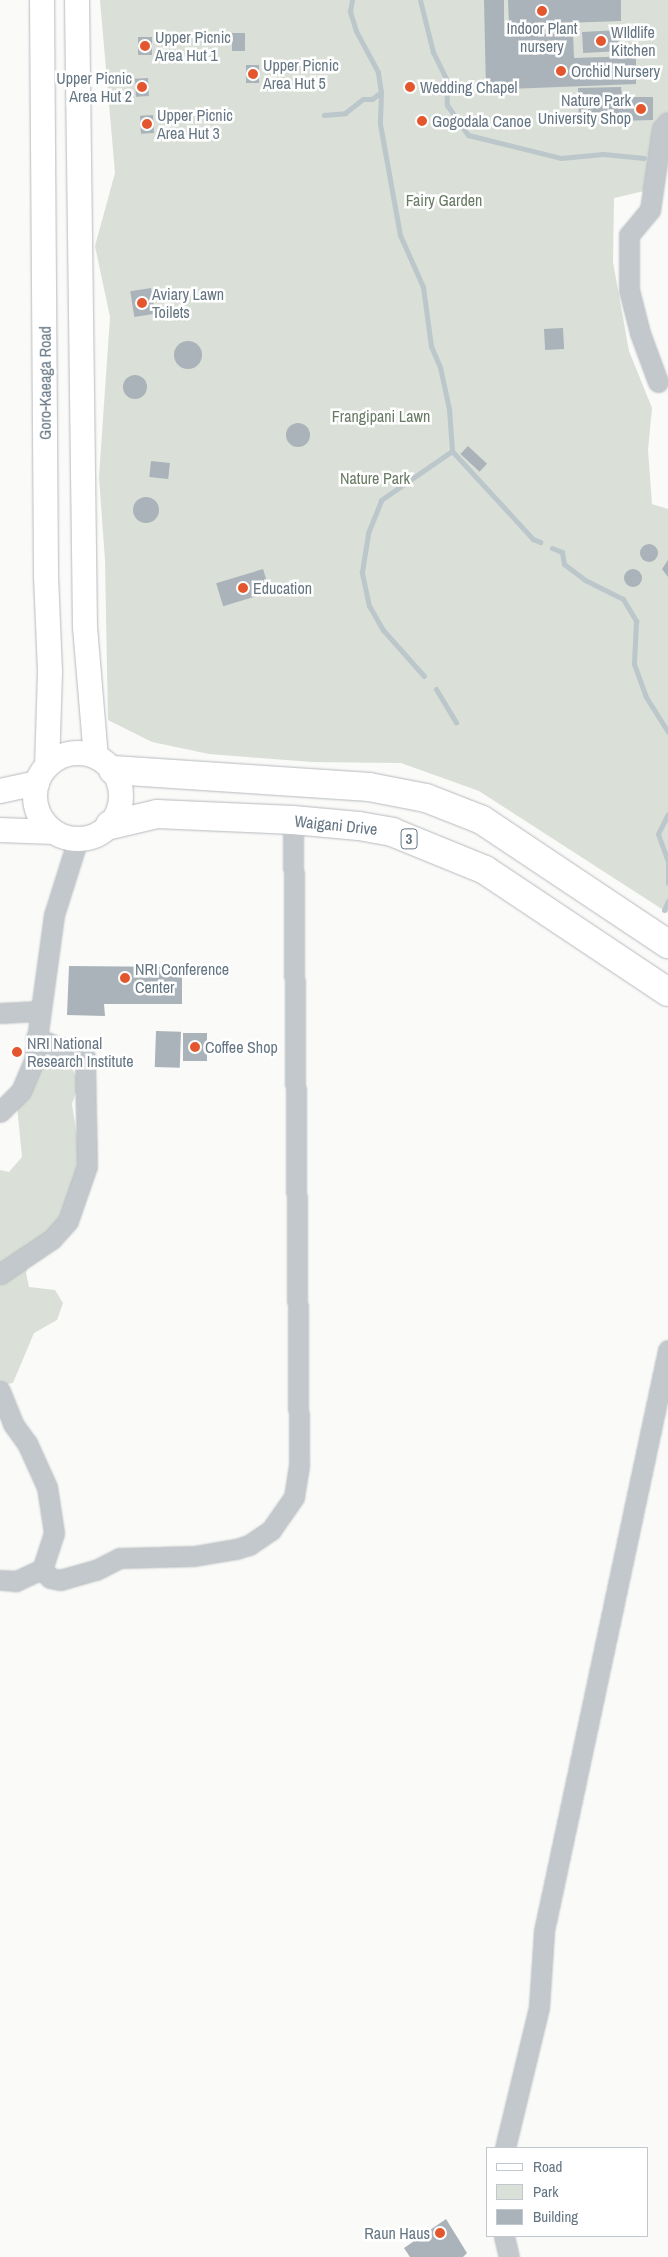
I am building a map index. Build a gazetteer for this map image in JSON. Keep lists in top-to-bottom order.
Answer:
{
  "streets": {
    "highway": ["Waigani Drive", "3"],
    "main road": ["Goro-Kaeaga Road"]
  },
  "crossings": [
    ["Goro-Kaeaga Road", "Waigani Drive"]
  ],
  "parks": ["Fairy Garden", "Frangipani Lawn", "Nature Park"],
  "places": [
    "Indoor Plant nursery",
    "WIldlife Kitchen",
    "Upper Picnic Area Hut 1",
    "Orchid Nursery",
    "Upper Picnic Area Hut 5",
    "Upper Picnic Area Hut 2",
    "Wedding Chapel",
    "Nature Park University Shop",
    "Gogodala Canoe",
    "Upper Picnic Area Hut 3",
    "Aviary Lawn Toilets",
    "Education",
    "NRI Conference Center",
    "Coffee Shop",
    "NRI National Research Institute",
    "Raun Haus"
  ],
  "legend": ["Road", "Park", "Building"]
}
